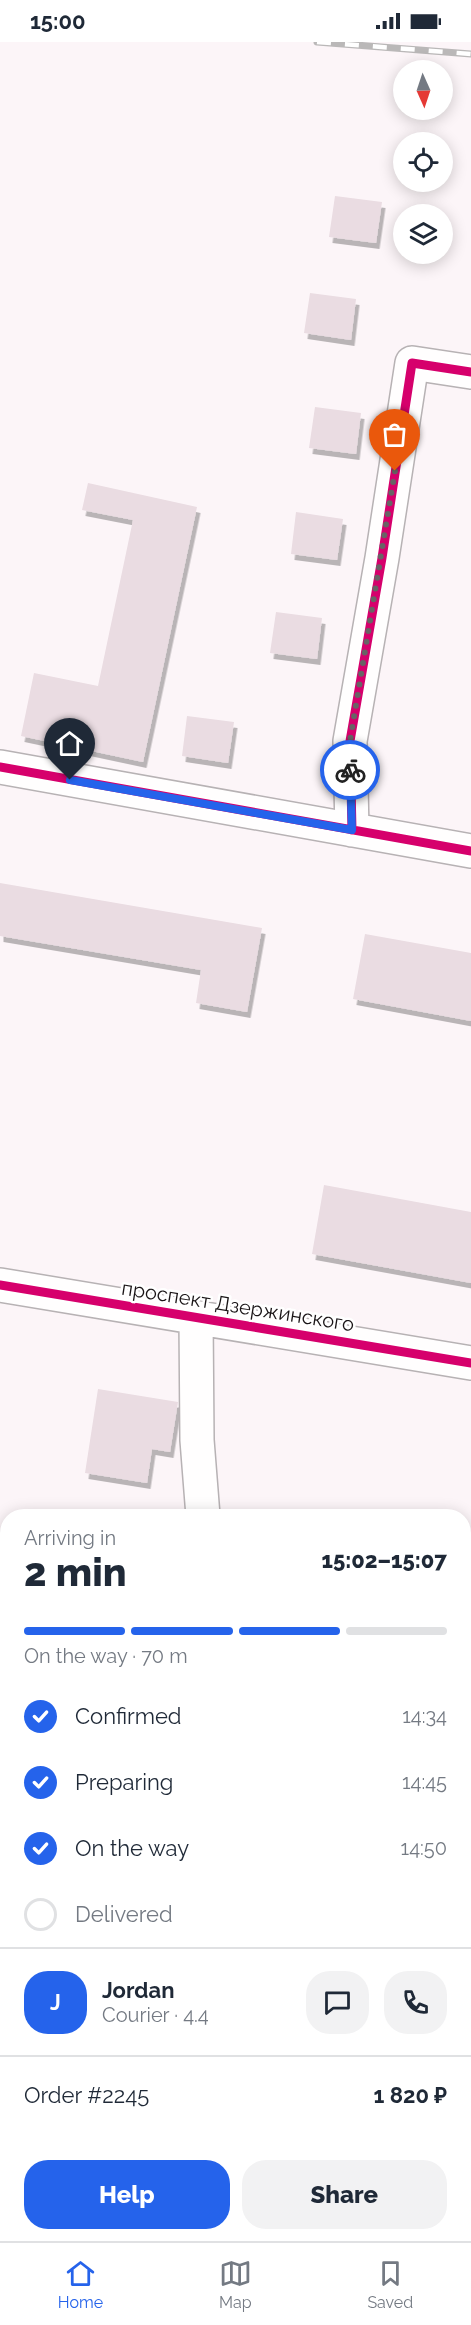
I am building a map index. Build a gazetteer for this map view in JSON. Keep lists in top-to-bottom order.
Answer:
{
  "streets": {
    "street": ["проспект Дзержинского"]
  },
  "north": "bottom",
  "page": {
    "status": "15:00",
    "heading": ["2 min", "Arriving in", "15:02–15:07"],
    "panel": [
      "Jordan",
      "Courier · 4.4",
      "Order #2245",
      "1 820 ₽"
    ],
    "bar": "On the way · 70 m",
    "list": [
      ["Confirmed", "14:34"],
      ["Preparing", "14:45"],
      ["On the way", "14:50"],
      "Delivered"
    ],
    "round": "J",
    "buttons": ["Help", "Share"],
    "tabs": ["Home", "Map", "Saved"]
  }
}
